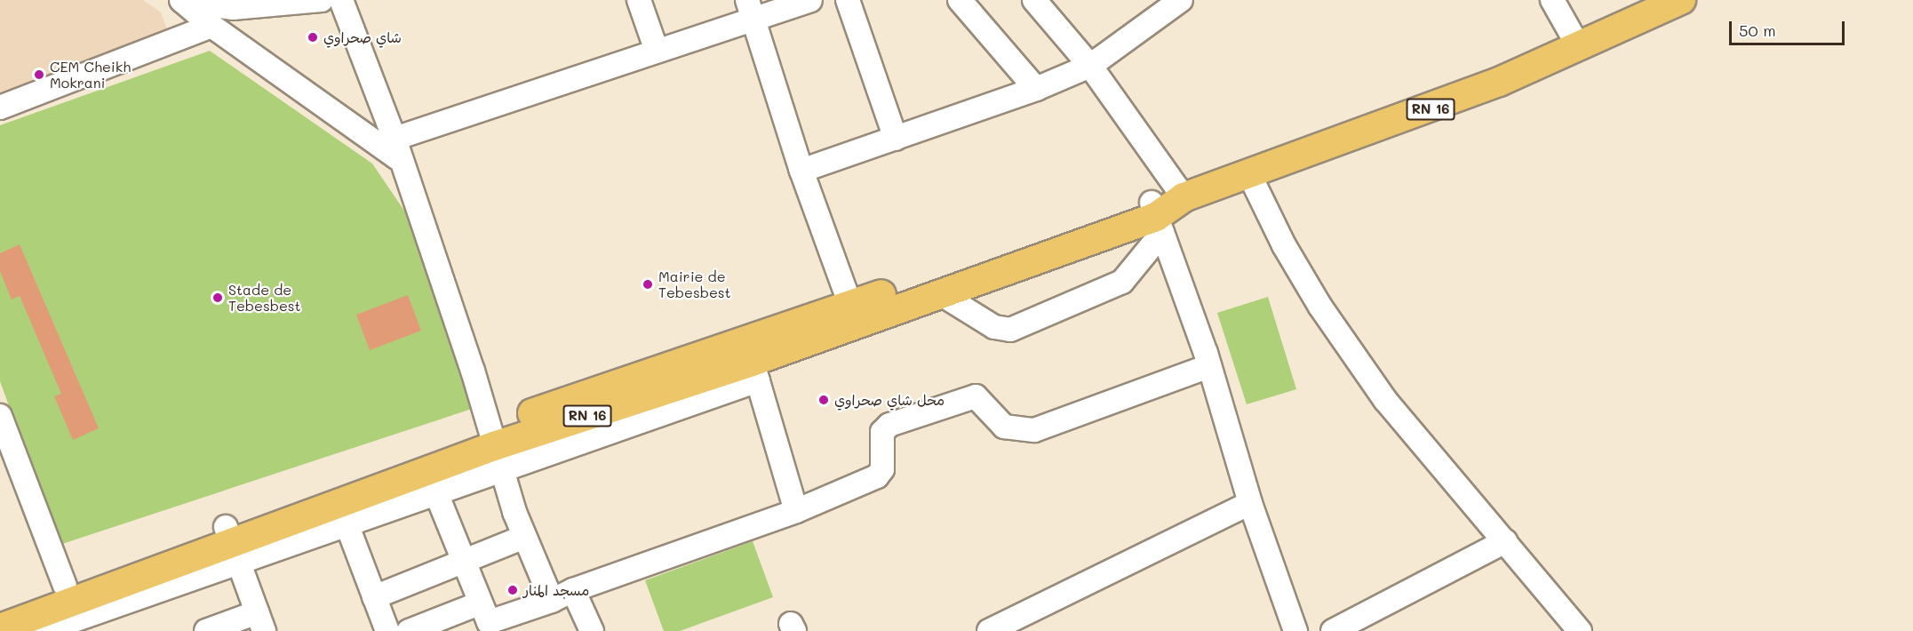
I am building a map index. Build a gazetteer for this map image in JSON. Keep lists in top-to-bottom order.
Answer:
{
  "streets": {
    "main road": ["RN 16"]
  },
  "places": [
    "شاي صحراوي",
    "CEM Cheikh Mokrani",
    "Mairie de Tebesbest",
    "Stade de Tebesbest",
    "محل شاي صحراوي",
    "مسجد المنار"
  ],
  "scale_bar": "50 m"
}
